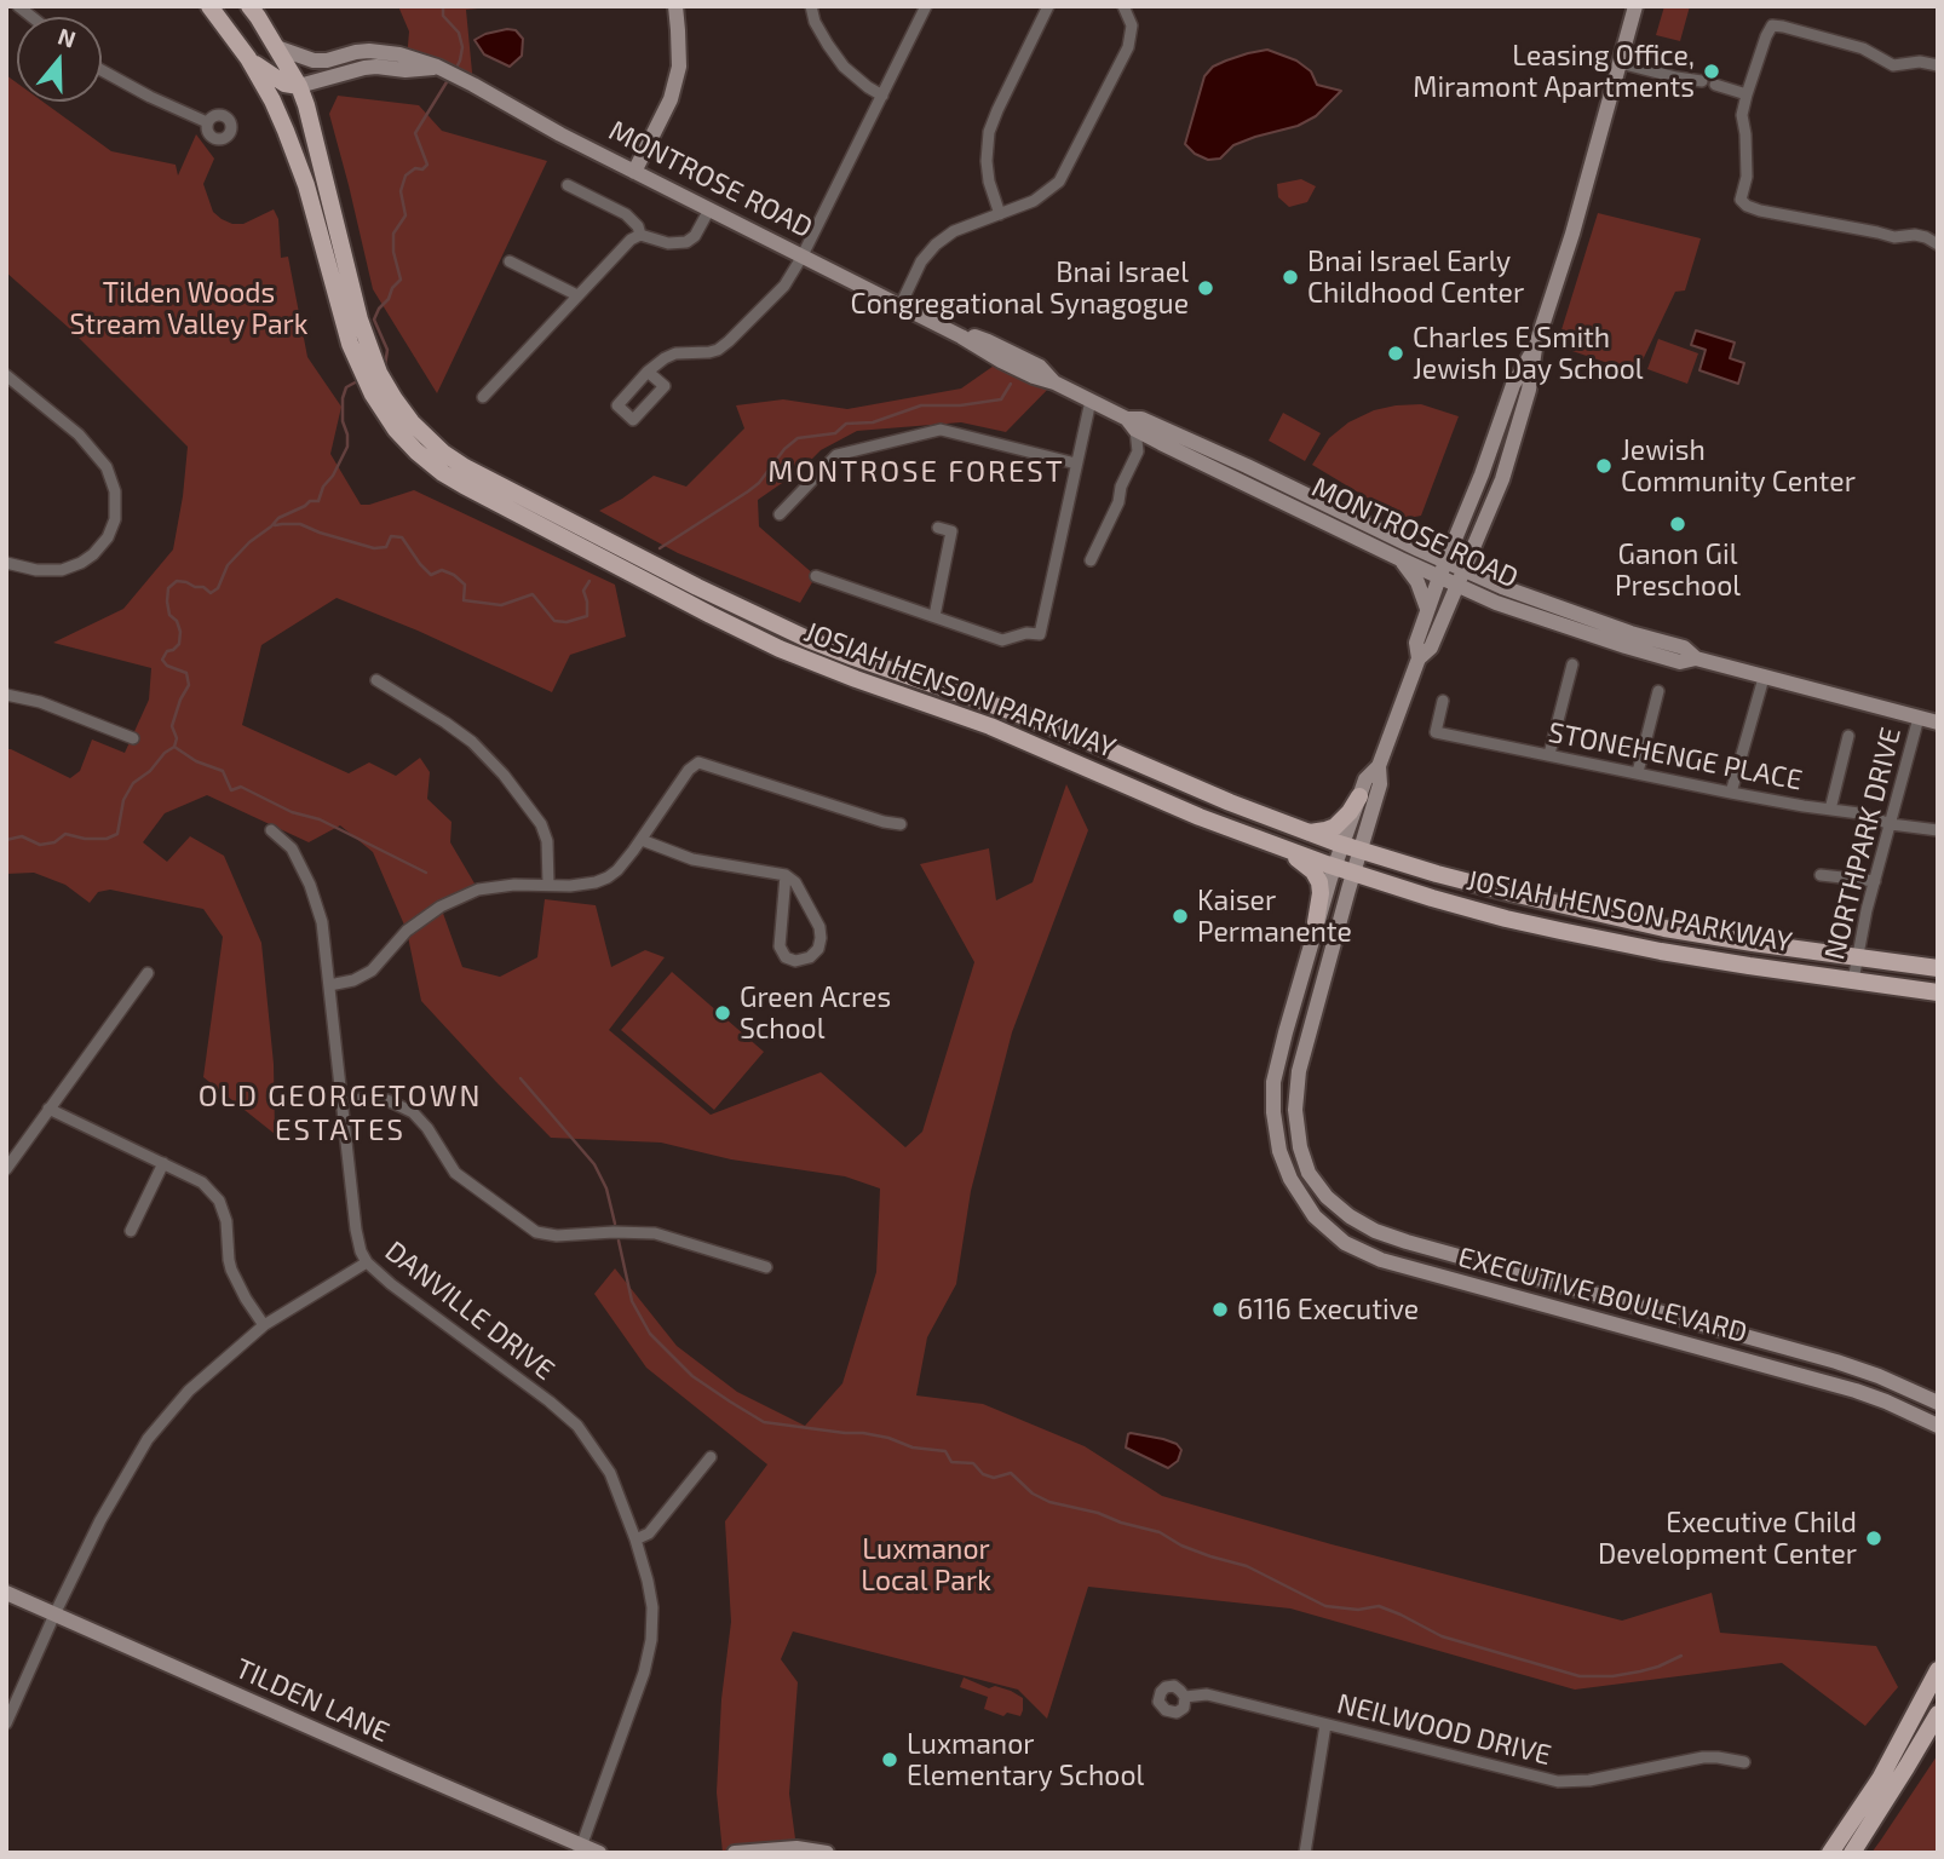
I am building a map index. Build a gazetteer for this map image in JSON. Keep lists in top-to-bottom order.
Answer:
{
  "streets": {
    "main road": ["JOSIAH HENSON PARKWAY"],
    "street": [
      "MONTROSE ROAD",
      "STONEHENGE PLACE",
      "NORTHPARK DRIVE",
      "EXECUTIVE BOULEVARD",
      "DANVILLE DRIVE",
      "TILDEN LANE",
      "NEILWOOD DRIVE"
    ]
  },
  "crossings": [
    ["MONTROSE ROAD", "JOSIAH HENSON PARKWAY"],
    ["MONTROSE ROAD", "NORTHPARK DRIVE"],
    ["JOSIAH HENSON PARKWAY", "NORTHPARK DRIVE"],
    ["JOSIAH HENSON PARKWAY", "EXECUTIVE BOULEVARD"],
    ["STONEHENGE PLACE", "NORTHPARK DRIVE"],
    ["DANVILLE DRIVE", "TILDEN LANE"]
  ],
  "districts": ["MONTROSE FOREST", "OLD GEORGETOWN ESTATES"],
  "parks": ["Tilden Woods Stream Valley Park", "Luxmanor Local Park"],
  "places": [
    "Leasing Office, Miramont Apartments",
    "Bnai Israel Early Childhood Center",
    "Bnai Israel Congregational Synagogue",
    "Charles E Smith Jewish Day School",
    "Jewish Community Center",
    "Ganon Gil Preschool",
    "Kaiser Permanente",
    "Green Acres School",
    "6116 Executive",
    "Executive Child Development Center",
    "Luxmanor Elementary School"
  ],
  "north": "top"
}
